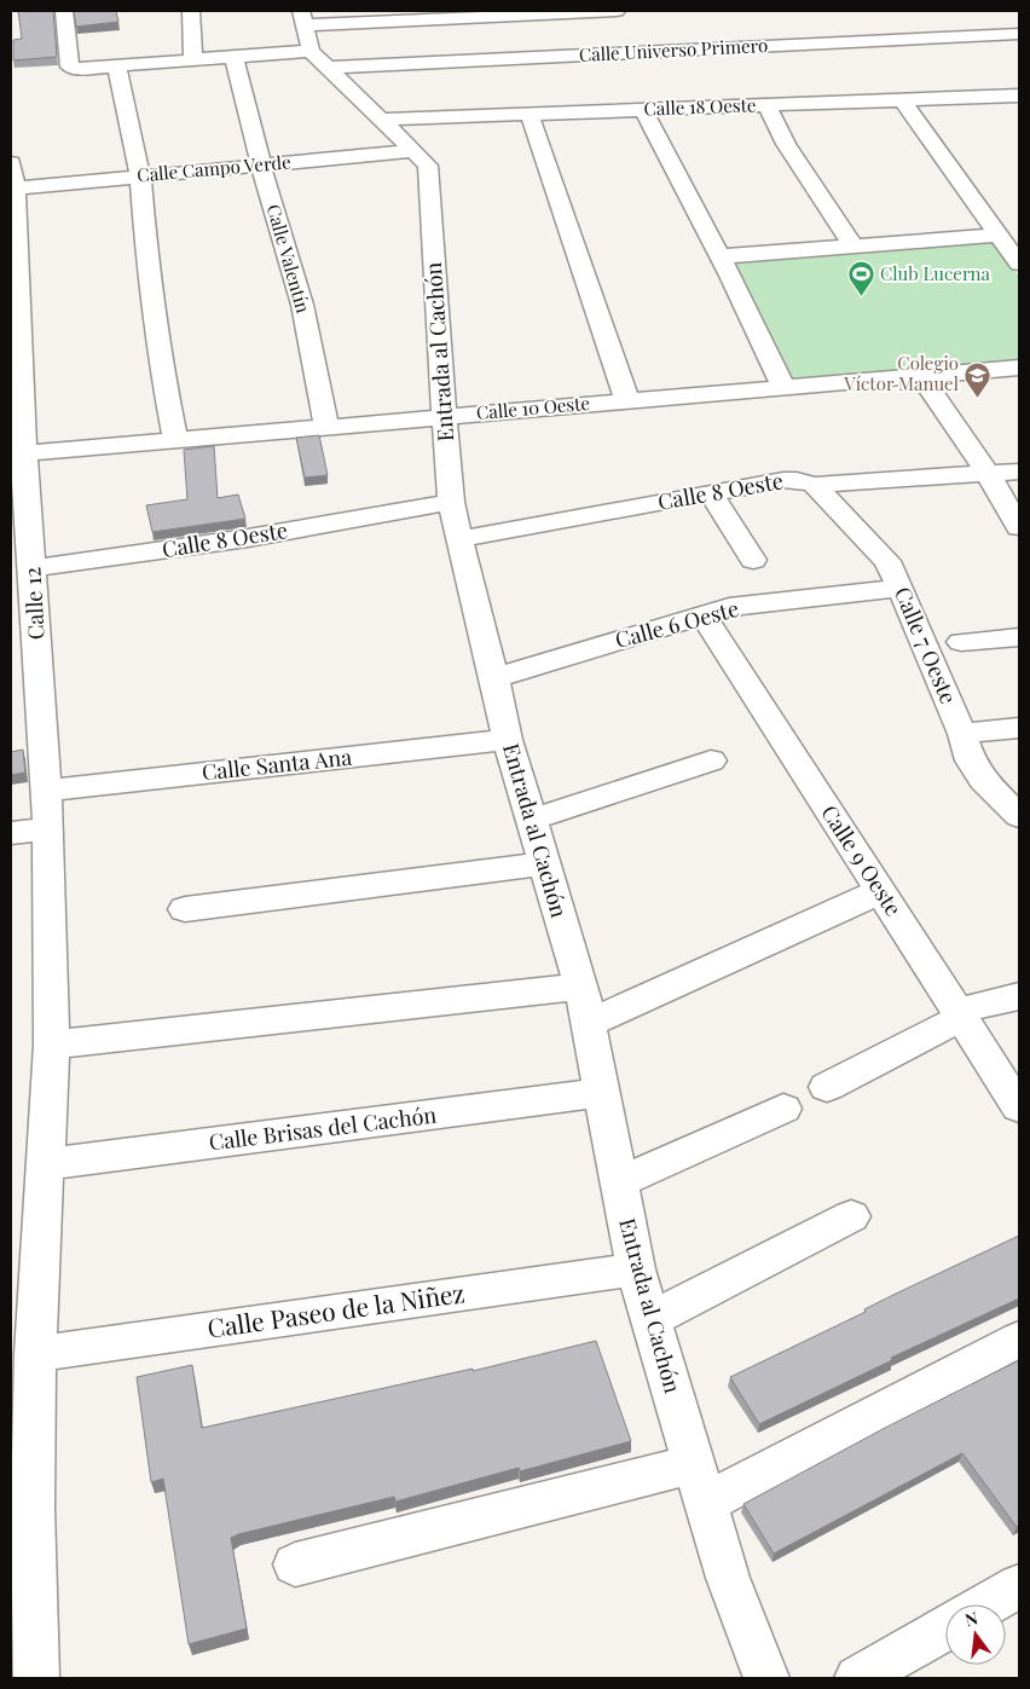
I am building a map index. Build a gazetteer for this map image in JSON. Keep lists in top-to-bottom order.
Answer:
{
  "streets": {
    "street": [
      "Calle Universo Primero",
      "Calle 18 Oeste",
      "Calle Campo Verde",
      "Calle Valentín",
      "Entrada al Cachón",
      "Calle 10 Oeste",
      "Calle 8 Oeste",
      "Calle 12",
      "Calle 6 Oeste",
      "Calle 7 Oeste",
      "Calle Santa Ana",
      "Calle 9 Oeste",
      "Calle Brisas del Cachón",
      "Calle Paseo de la Niñez"
    ]
  },
  "crossings": [
    ["Calle Universo Primero", "Entrada al Cachón"],
    ["Calle 18 Oeste", "Entrada al Cachón"],
    ["Calle Campo Verde", "Calle Valentín"],
    ["Calle Campo Verde", "Entrada al Cachón"],
    ["Calle Campo Verde", "Calle 12"],
    ["Calle Valentín", "Calle 10 Oeste"],
    ["Entrada al Cachón", "Calle 10 Oeste"],
    ["Entrada al Cachón", "Calle 8 Oeste"],
    ["Entrada al Cachón", "Calle 6 Oeste"],
    ["Entrada al Cachón", "Calle Santa Ana"],
    ["Entrada al Cachón", "Calle Brisas del Cachón"],
    ["Entrada al Cachón", "Calle Paseo de la Niñez"],
    ["Calle 10 Oeste", "Calle 12"],
    ["Calle 8 Oeste", "Calle 12"],
    ["Calle 8 Oeste", "Calle 7 Oeste"],
    ["Calle 12", "Calle Santa Ana"],
    ["Calle 12", "Calle Brisas del Cachón"],
    ["Calle 12", "Calle Paseo de la Niñez"],
    ["Calle 6 Oeste", "Calle 7 Oeste"],
    ["Calle 6 Oeste", "Calle 9 Oeste"]
  ],
  "places": {
    "sports": ["Club Lucerna"],
    "school or university": ["Colegio Víctor Manuel"]
  },
  "north": "top"
}
